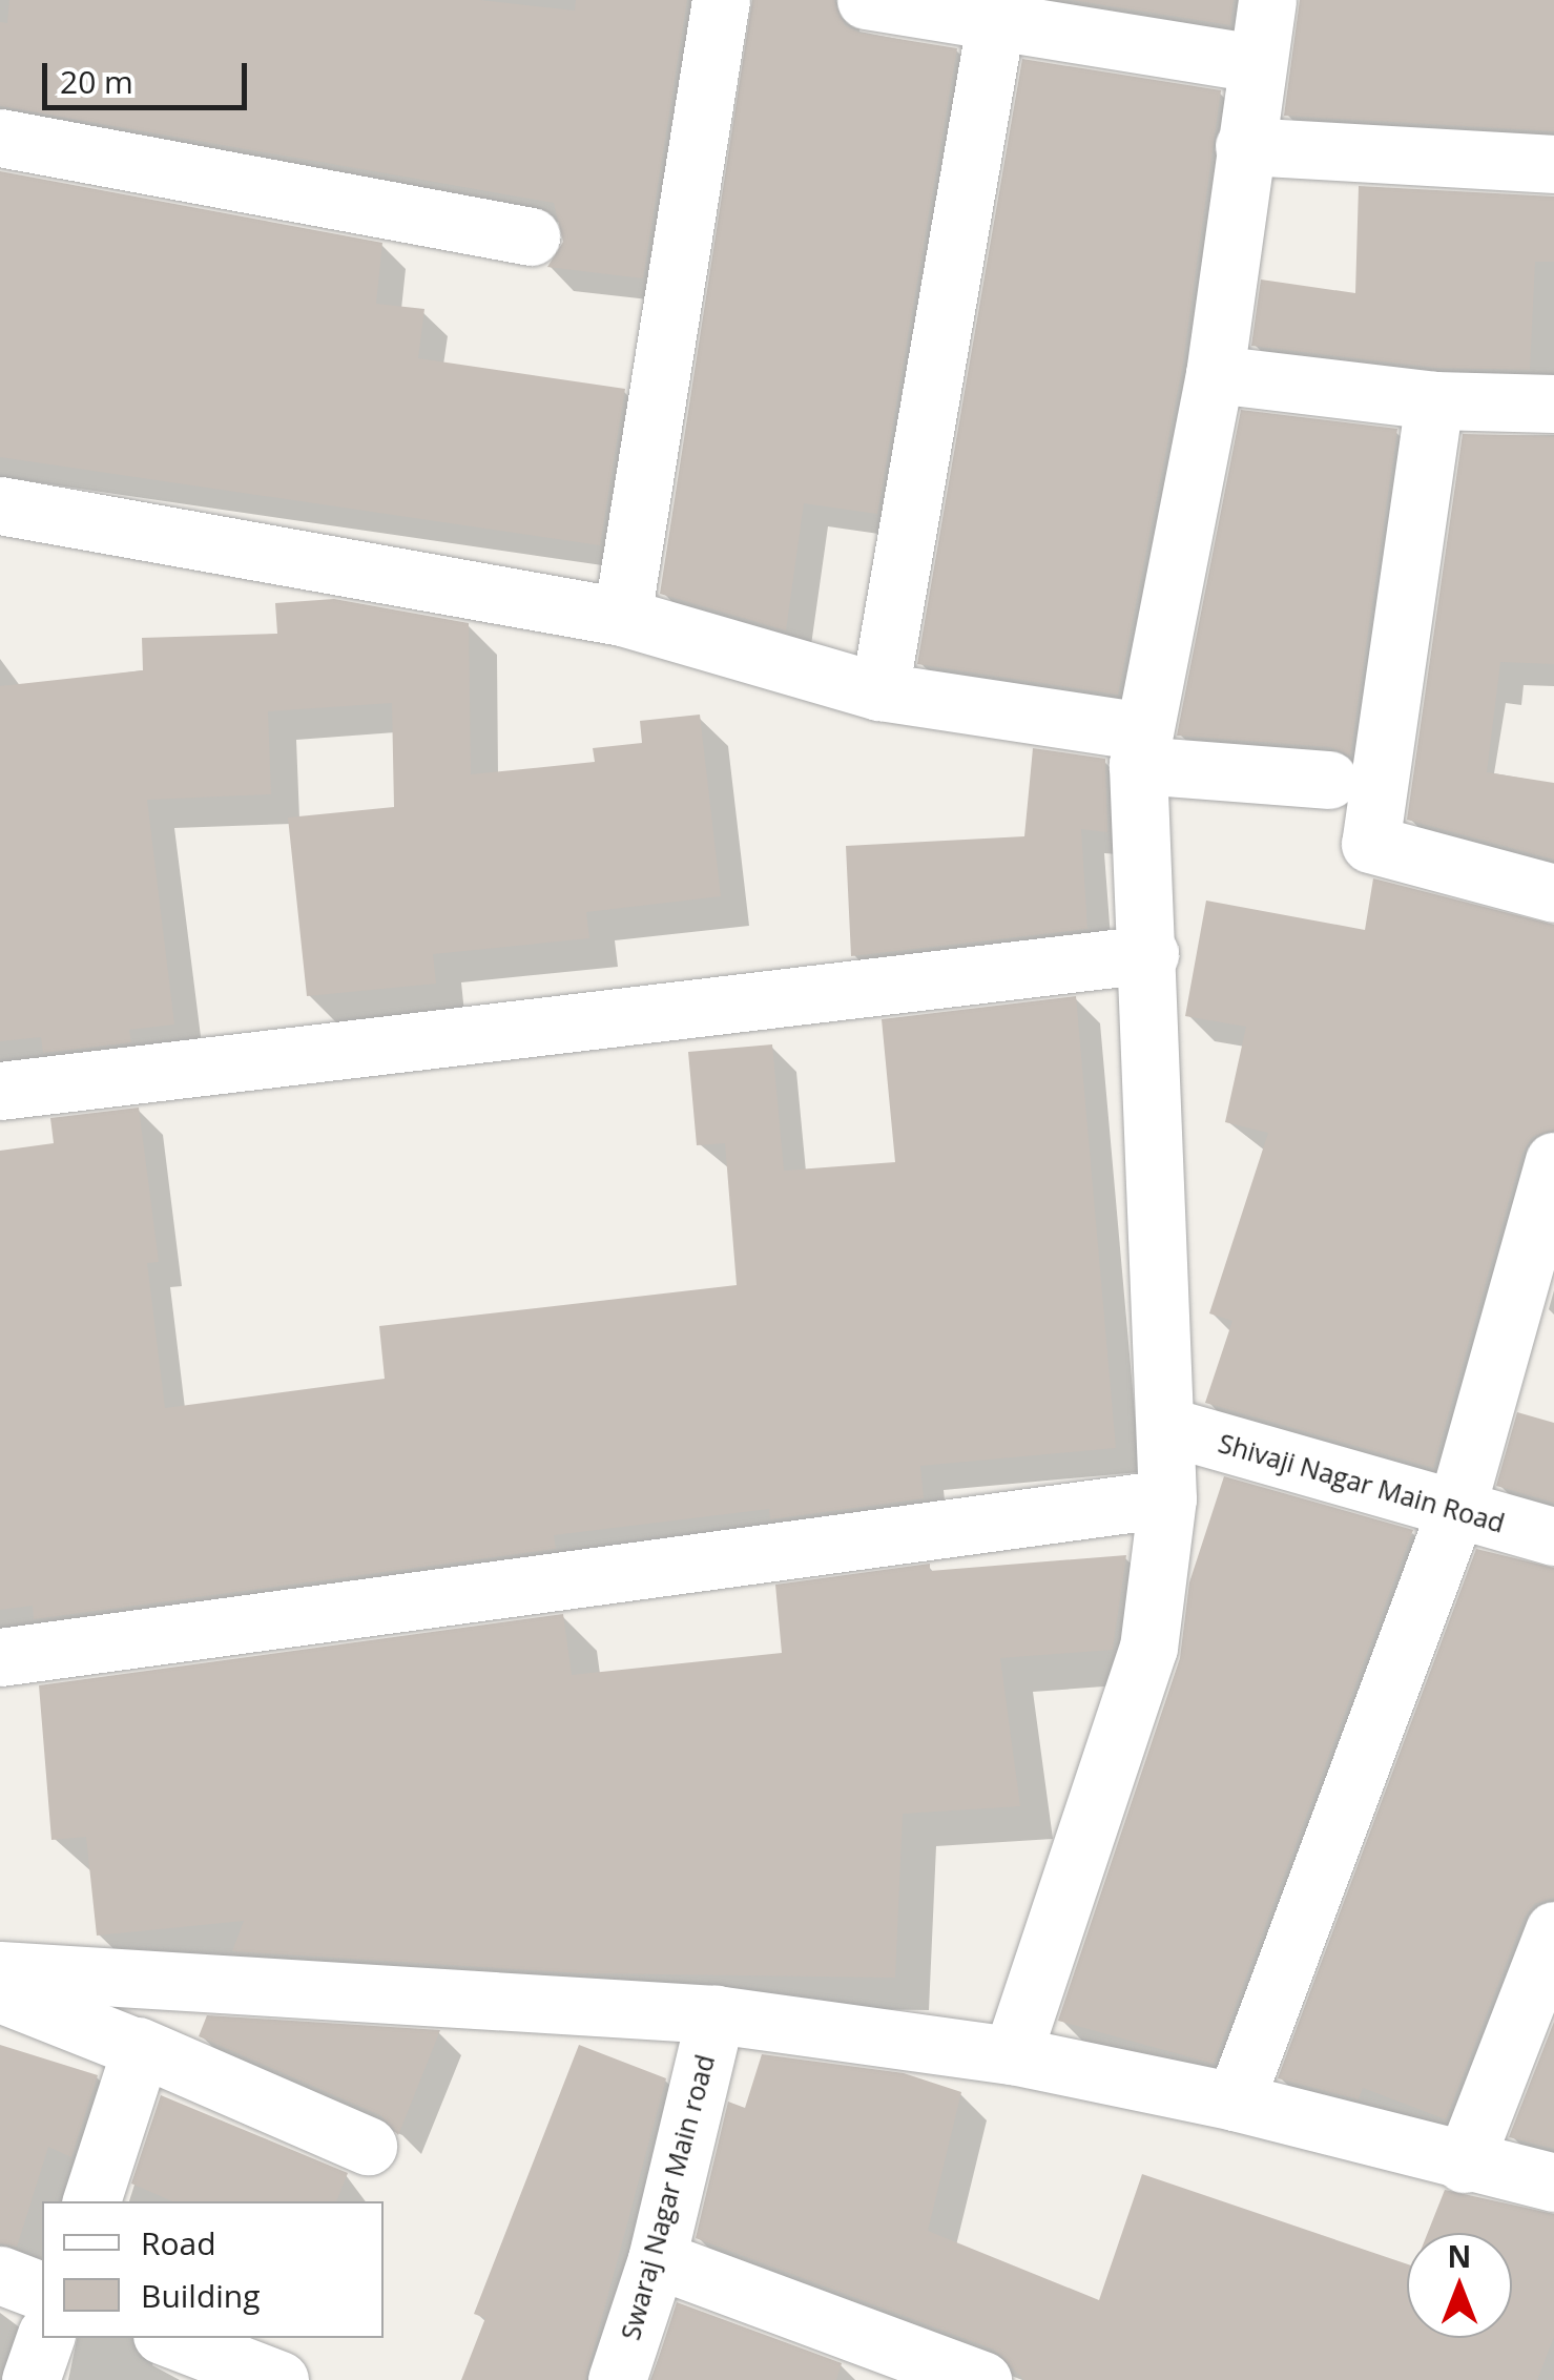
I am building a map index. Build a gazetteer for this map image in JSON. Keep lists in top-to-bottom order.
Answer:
{
  "streets": {
    "street": ["Shivaji Nagar Main Road", "Swaraj Nagar Main road"]
  },
  "legend": ["Road", "Building"],
  "scale_bar": "20 m",
  "north": "top"
}
